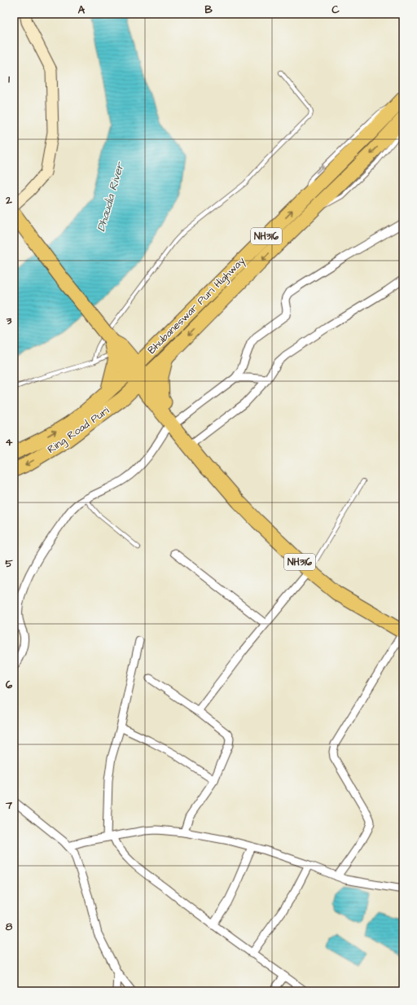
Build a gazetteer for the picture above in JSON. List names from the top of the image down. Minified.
{"streets":{"highway":["NH316","Bhubaneswar Puri Highway","Ring Road Puri"]},"crossings":[["NH316","Bhubaneswar Puri Highway"],["NH316","Ring Road Puri"],["Bhubaneswar Puri Highway","Ring Road Puri"]],"water":["Dhaudia River"],"grid":{"columns":["A","B","C"],"rows":["1","2","3","4","5","6","7","8"]}}
